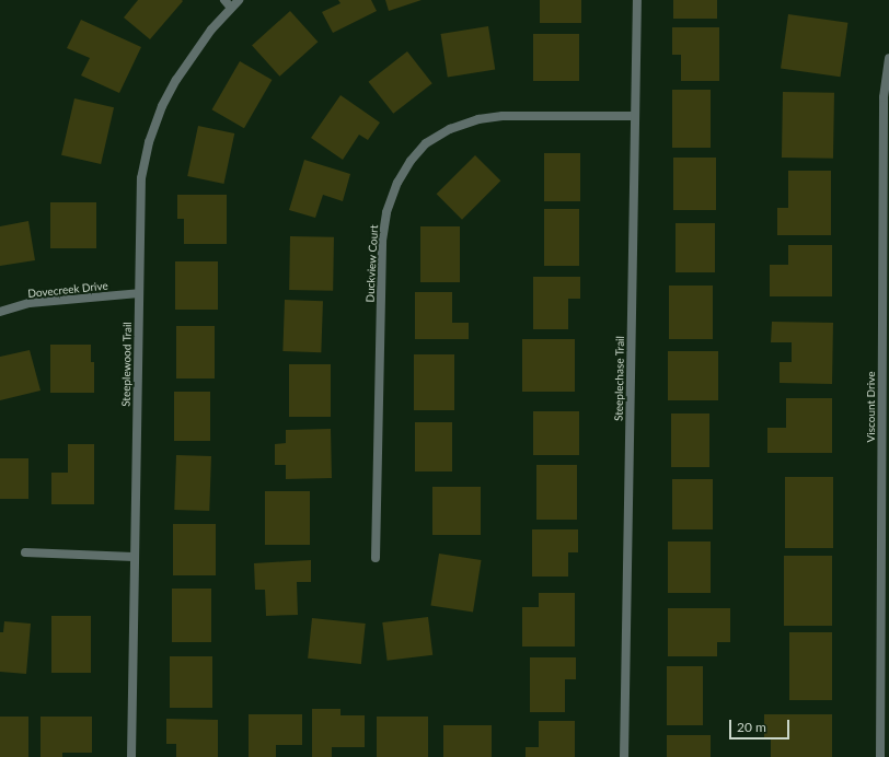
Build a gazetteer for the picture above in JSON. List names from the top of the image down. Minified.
{"streets":{"street":["Duckview Court","Dovecreek Drive","Steeplewood Trail","Steeplechase Trail","Viscount Drive"]},"crossings":[["Duckview Court","Steeplechase Trail"],["Dovecreek Drive","Steeplewood Trail"]],"scale_bar":"20 m"}
